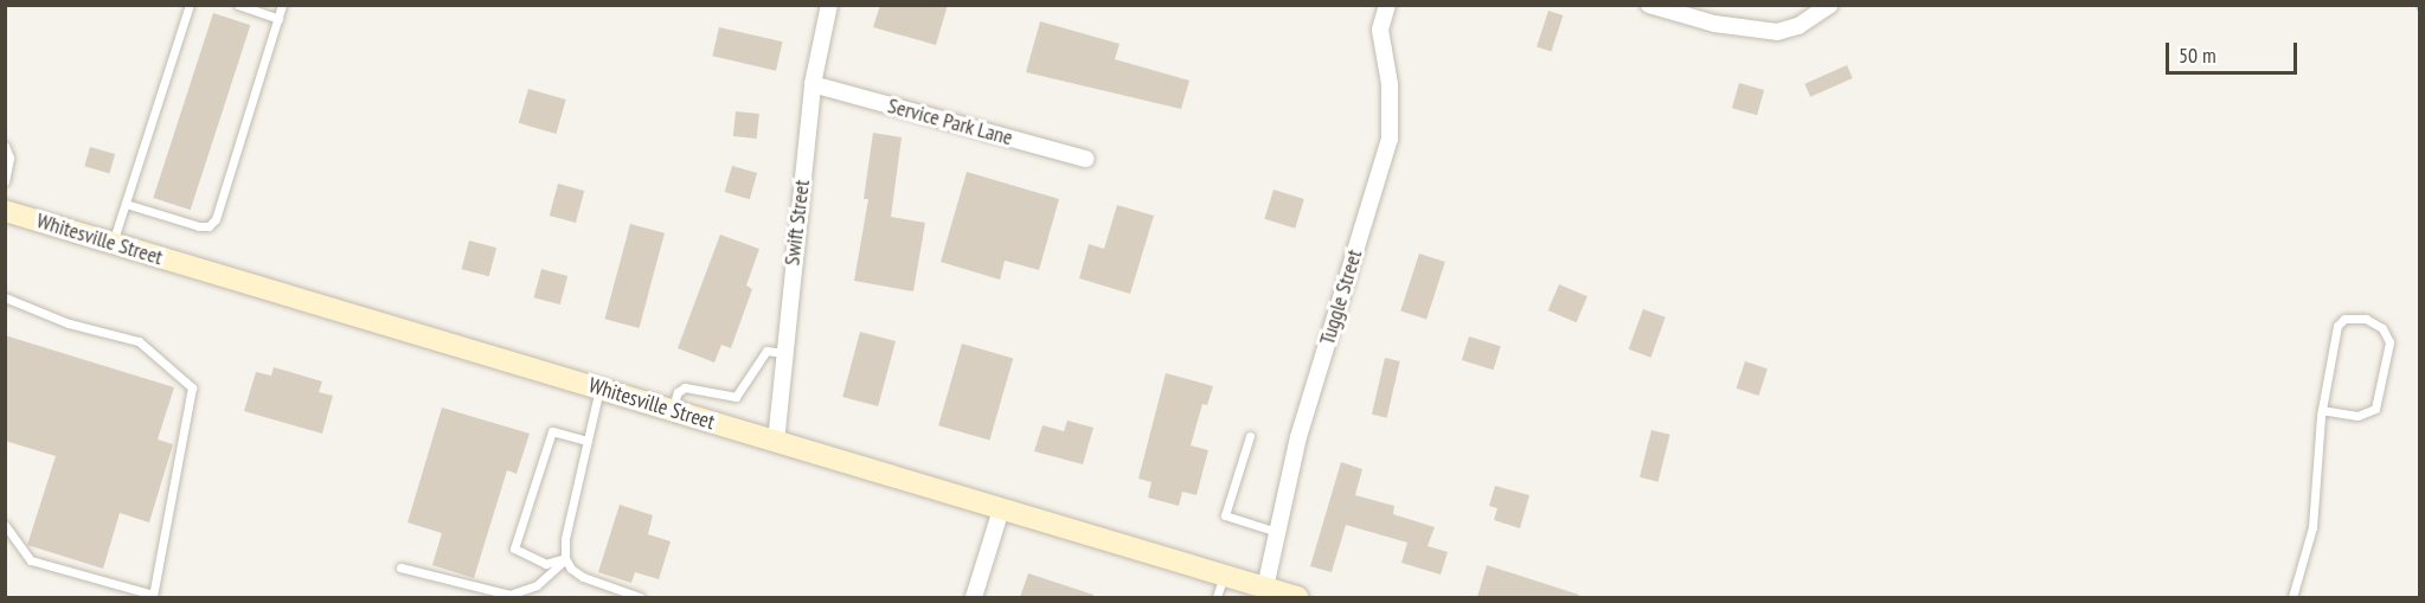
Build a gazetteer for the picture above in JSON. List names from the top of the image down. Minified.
{"streets":{"main road":["Whitesville Street"],"street":["Service Park Lane","Swift Street","Tuggle Street"]},"crossings":[["Service Park Lane","Swift Street"],["Swift Street","Whitesville Street"],["Whitesville Street","Tuggle Street"]],"scale_bar":"50 m"}
